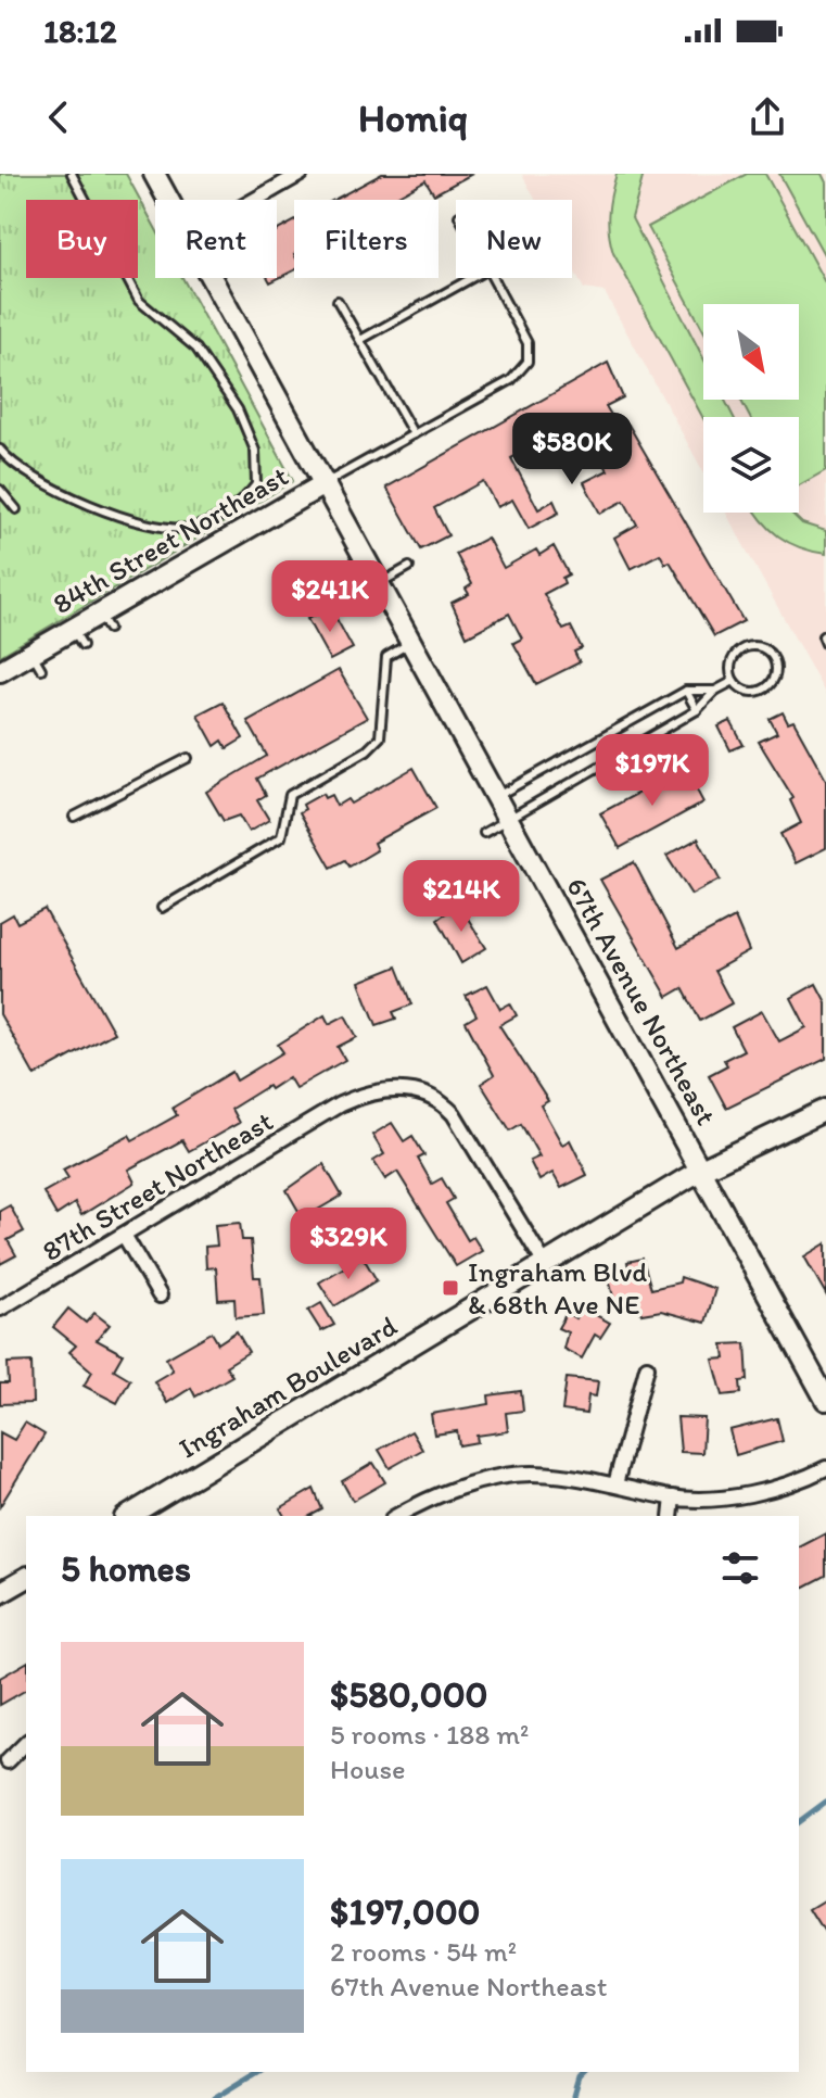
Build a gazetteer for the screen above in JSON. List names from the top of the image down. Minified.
{"streets":{"main road":["84th Street Northeast","67th Avenue Northeast","Ingraham Boulevard"],"street":["87th Street Northeast"]},"crossings":[["84th Street Northeast","67th Avenue Northeast"],["67th Avenue Northeast","Ingraham Boulevard"],["87th Street Northeast","Ingraham Boulevard"]],"places":{"transit":["Ingraham Blvd & 68th Ave NE"]},"north":"bottom right","page":{"status":"18:12","header":"Homiq","chip":["Buy","Rent","Filters","New"],"price":["$580K","$241K","$197K","$214K","$329K"],"heading":"5 homes","list":[{"name":"$580,000","note":"5 rooms · 188 m² · House"},{"name":"$197,000","note":"2 rooms · 54 m² · 67th Avenue Northeast"}]}}
